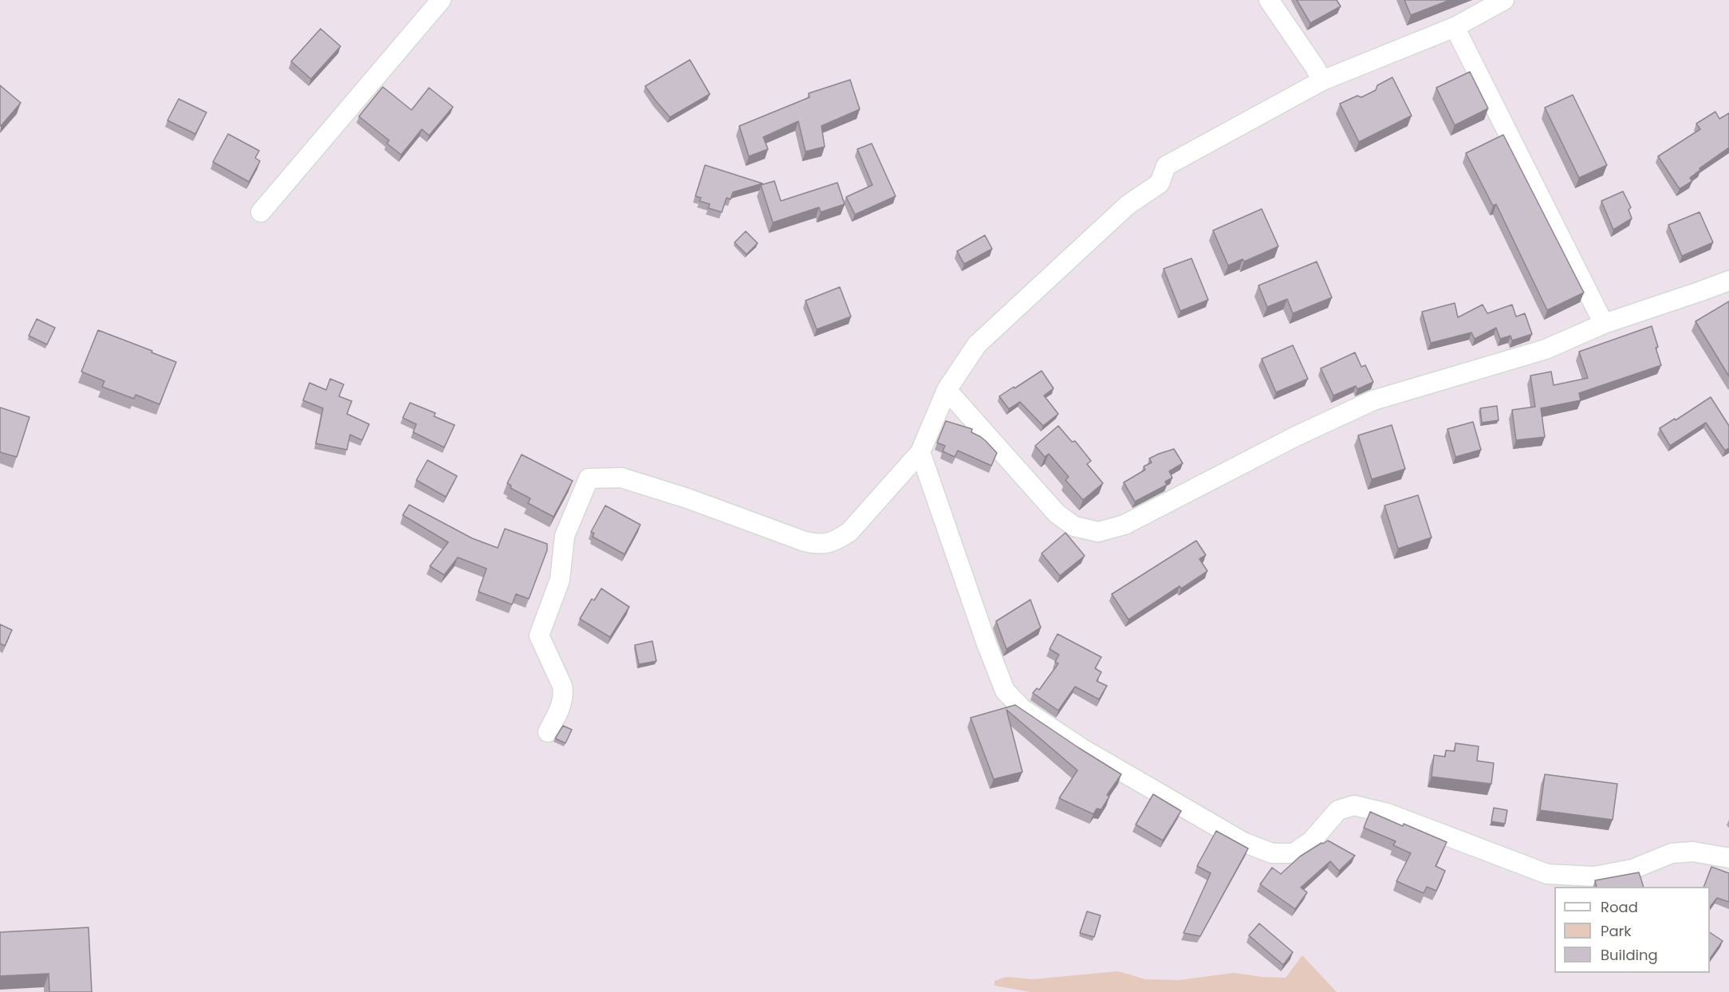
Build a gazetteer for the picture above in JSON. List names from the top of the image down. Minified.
{"legend":["Road","Park","Building"]}
